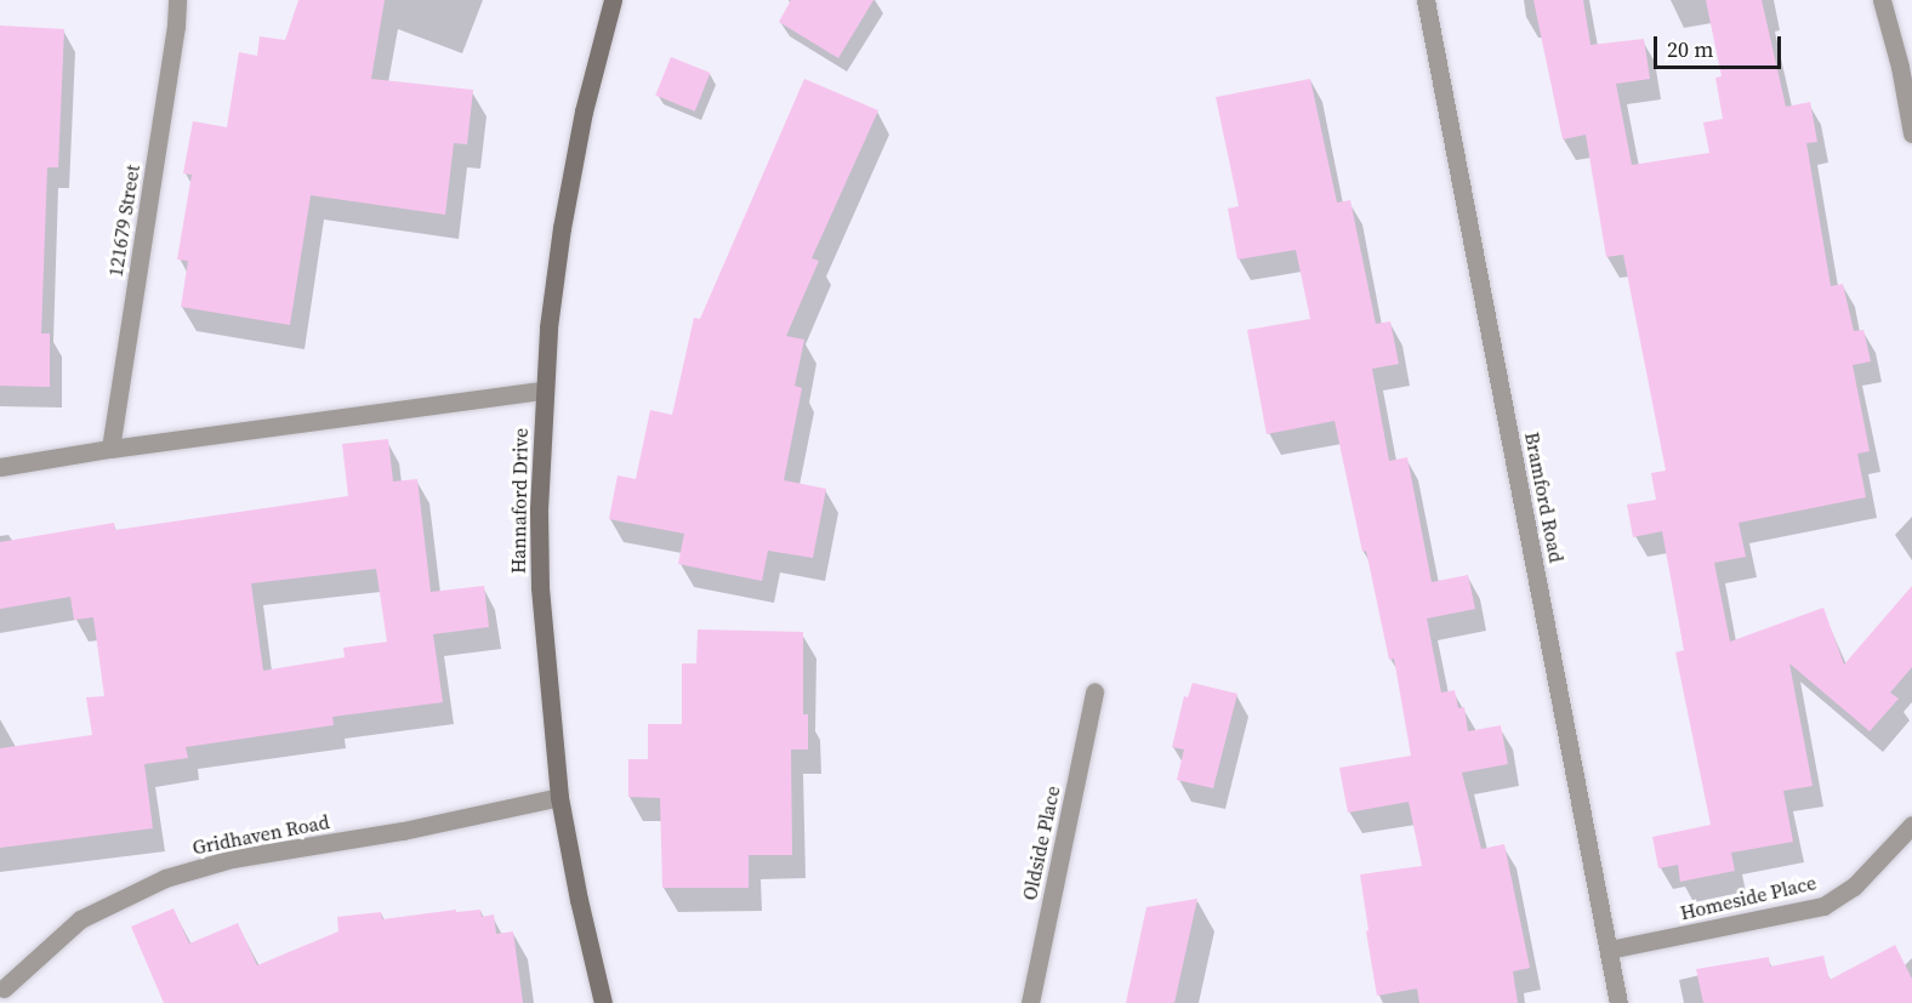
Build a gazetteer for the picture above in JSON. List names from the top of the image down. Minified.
{"streets":{"street":["121679 Street","Bramford Road","Hannaford Drive","Gridhaven Road","Oldside Place","Homeside Place"]},"crossings":[["Bramford Road","Homeside Place"],["Hannaford Drive","Gridhaven Road"]],"scale_bar":"20 m"}
